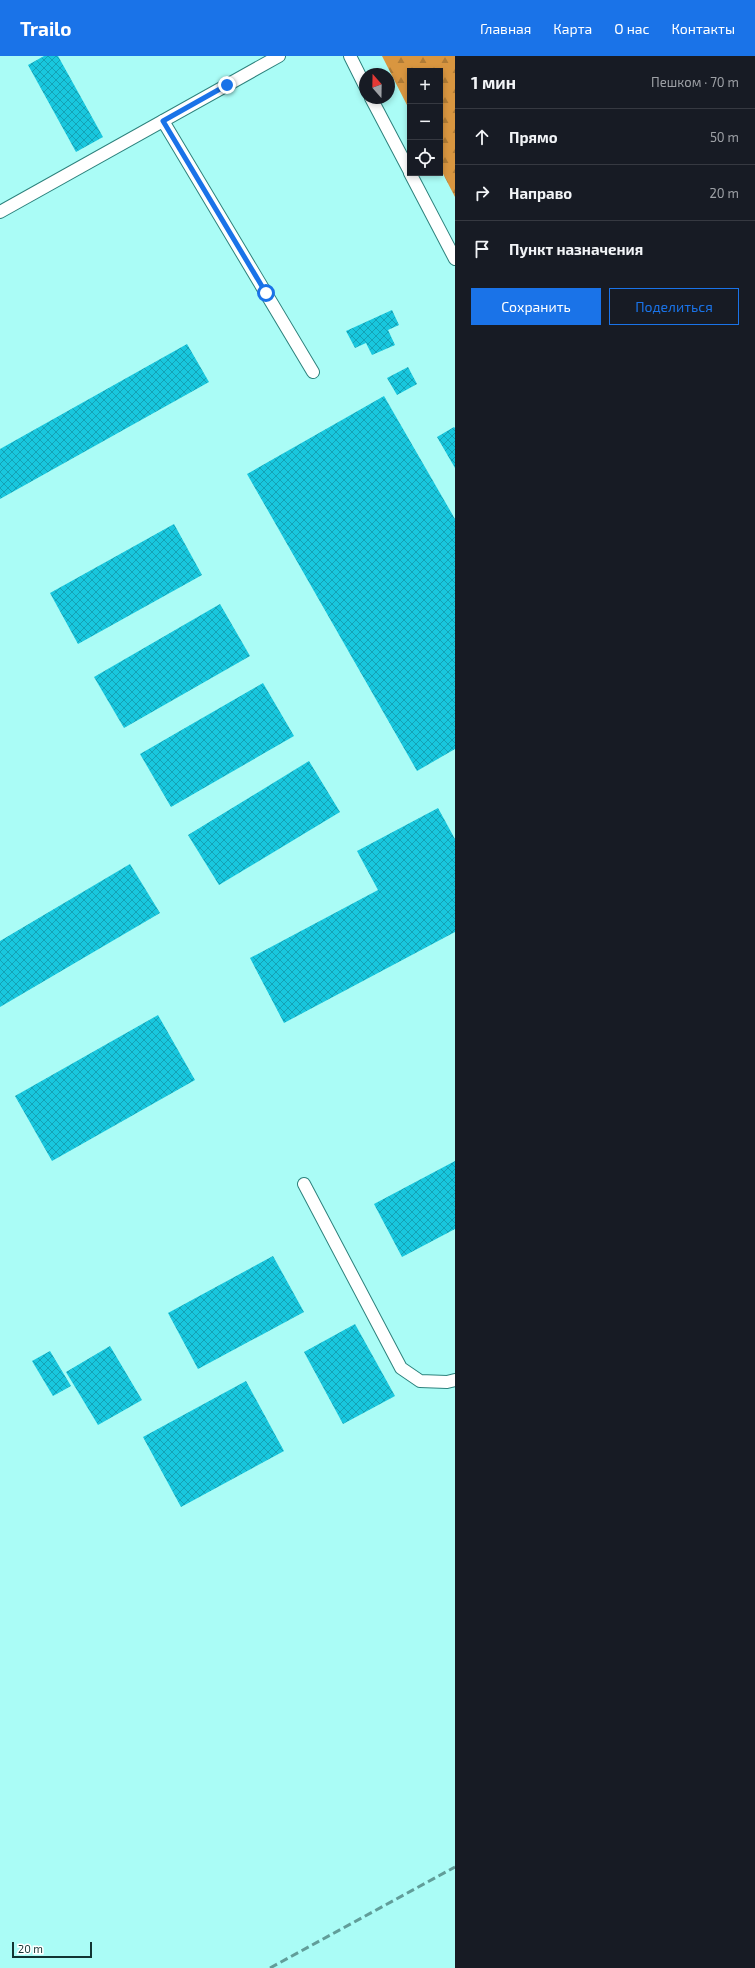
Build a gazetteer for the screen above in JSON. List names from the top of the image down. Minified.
{"scale_bar":"20 m","north":"top","page":{"header":"Trailo","nav":["Главная","Карта","О нас","Контакты"],"heading":["1 мин","Пешком · 70 m"],"map_buttons":["+","−"],"list":[["Прямо","50 m"],["Направо","20 m"],"Пункт назначения"],"buttons":["Сохранить","Поделиться"],"scale":"20 m"}}
